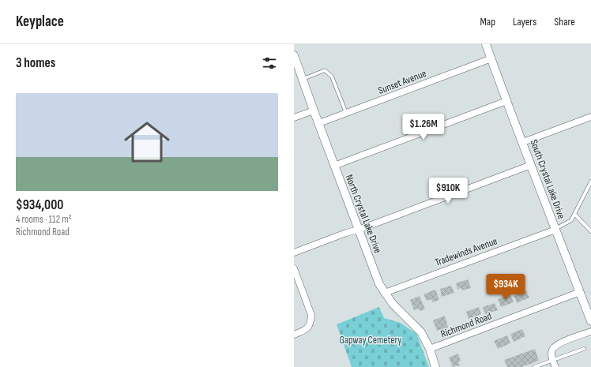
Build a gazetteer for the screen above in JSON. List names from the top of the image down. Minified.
{"streets":{"street":["Sunset Avenue","South Crystal Lake Drive","North Crystal Lake Drive","Tradewinds Avenue","Richmond Road"]},"crossings":[["Sunset Avenue","South Crystal Lake Drive"],["Sunset Avenue","North Crystal Lake Drive"],["South Crystal Lake Drive","Tradewinds Avenue"],["South Crystal Lake Drive","Richmond Road"],["North Crystal Lake Drive","Tradewinds Avenue"],["North Crystal Lake Drive","Richmond Road"]],"parks":["Gapway Cemetery"],"page":{"header":"Keyplace","nav":["Map","Layers","Share"],"heading":"3 homes","list":[{"name":"$934,000","note":"4 rooms · 112 m² · Richmond Road"}],"price":["$1.26M","$910K","$934K"]}}
